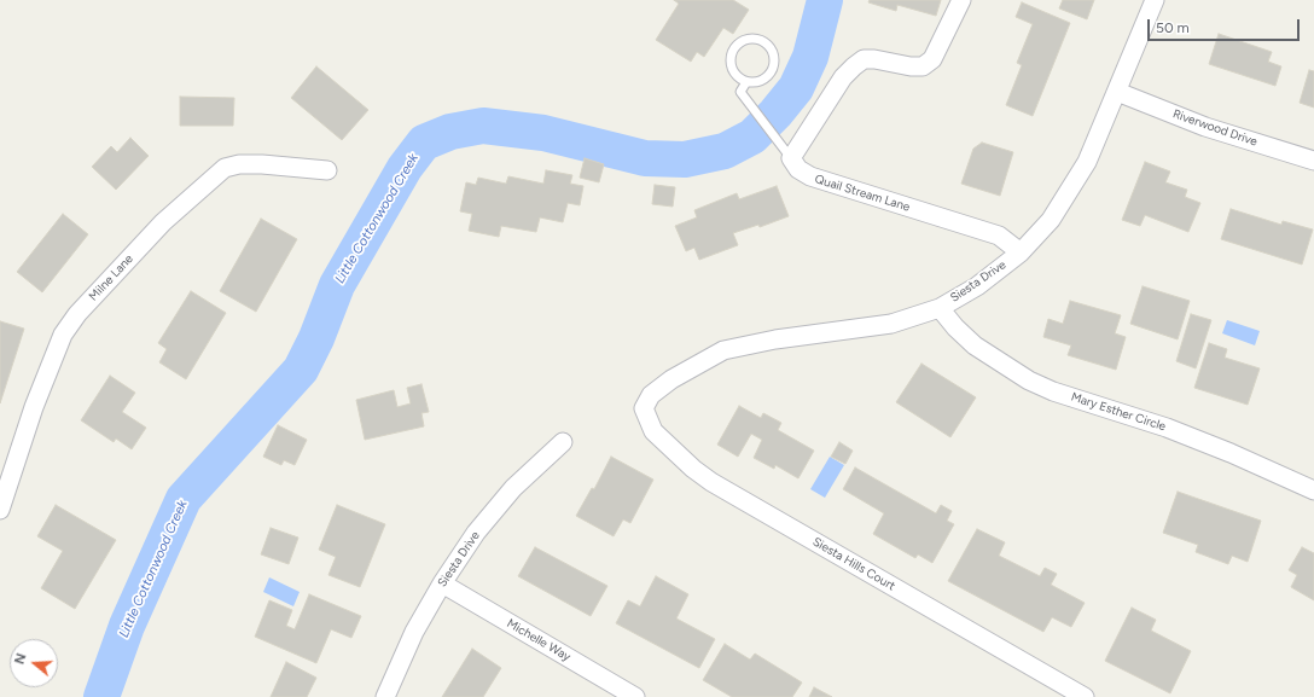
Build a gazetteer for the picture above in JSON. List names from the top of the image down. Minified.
{"streets":{"street":["Riverwood Drive","Quail Stream Lane","Milne Lane","Siesta Drive","Mary Esther Circle","Siesta Hills Court","Michelle Way"]},"crossings":[["Riverwood Drive","Siesta Drive"],["Quail Stream Lane","Siesta Drive"],["Siesta Drive","Mary Esther Circle"],["Siesta Drive","Siesta Hills Court"],["Siesta Drive","Michelle Way"]],"water":["Little Cottonwood Creek"],"scale_bar":"50 m","north":"left"}
